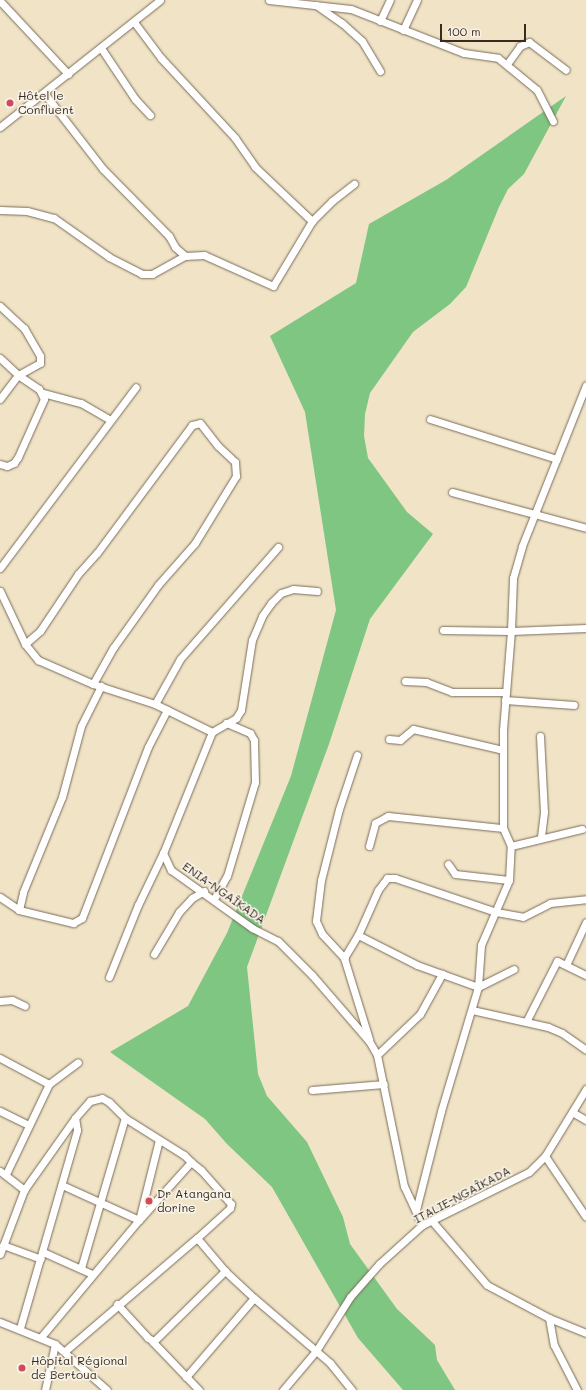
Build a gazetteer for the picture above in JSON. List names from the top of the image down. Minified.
{"streets":{"street":["ENIA-NGAÎKADA","ITALIE-NGAÎKADA"]},"crossings":[["ENIA-NGAÎKADA","ITALIE-NGAÎKADA"]],"places":["Hôtel le Confluent","Dr Atangana dorine","Hôpital Régional de Bertoua"],"scale_bar":"100 m"}
